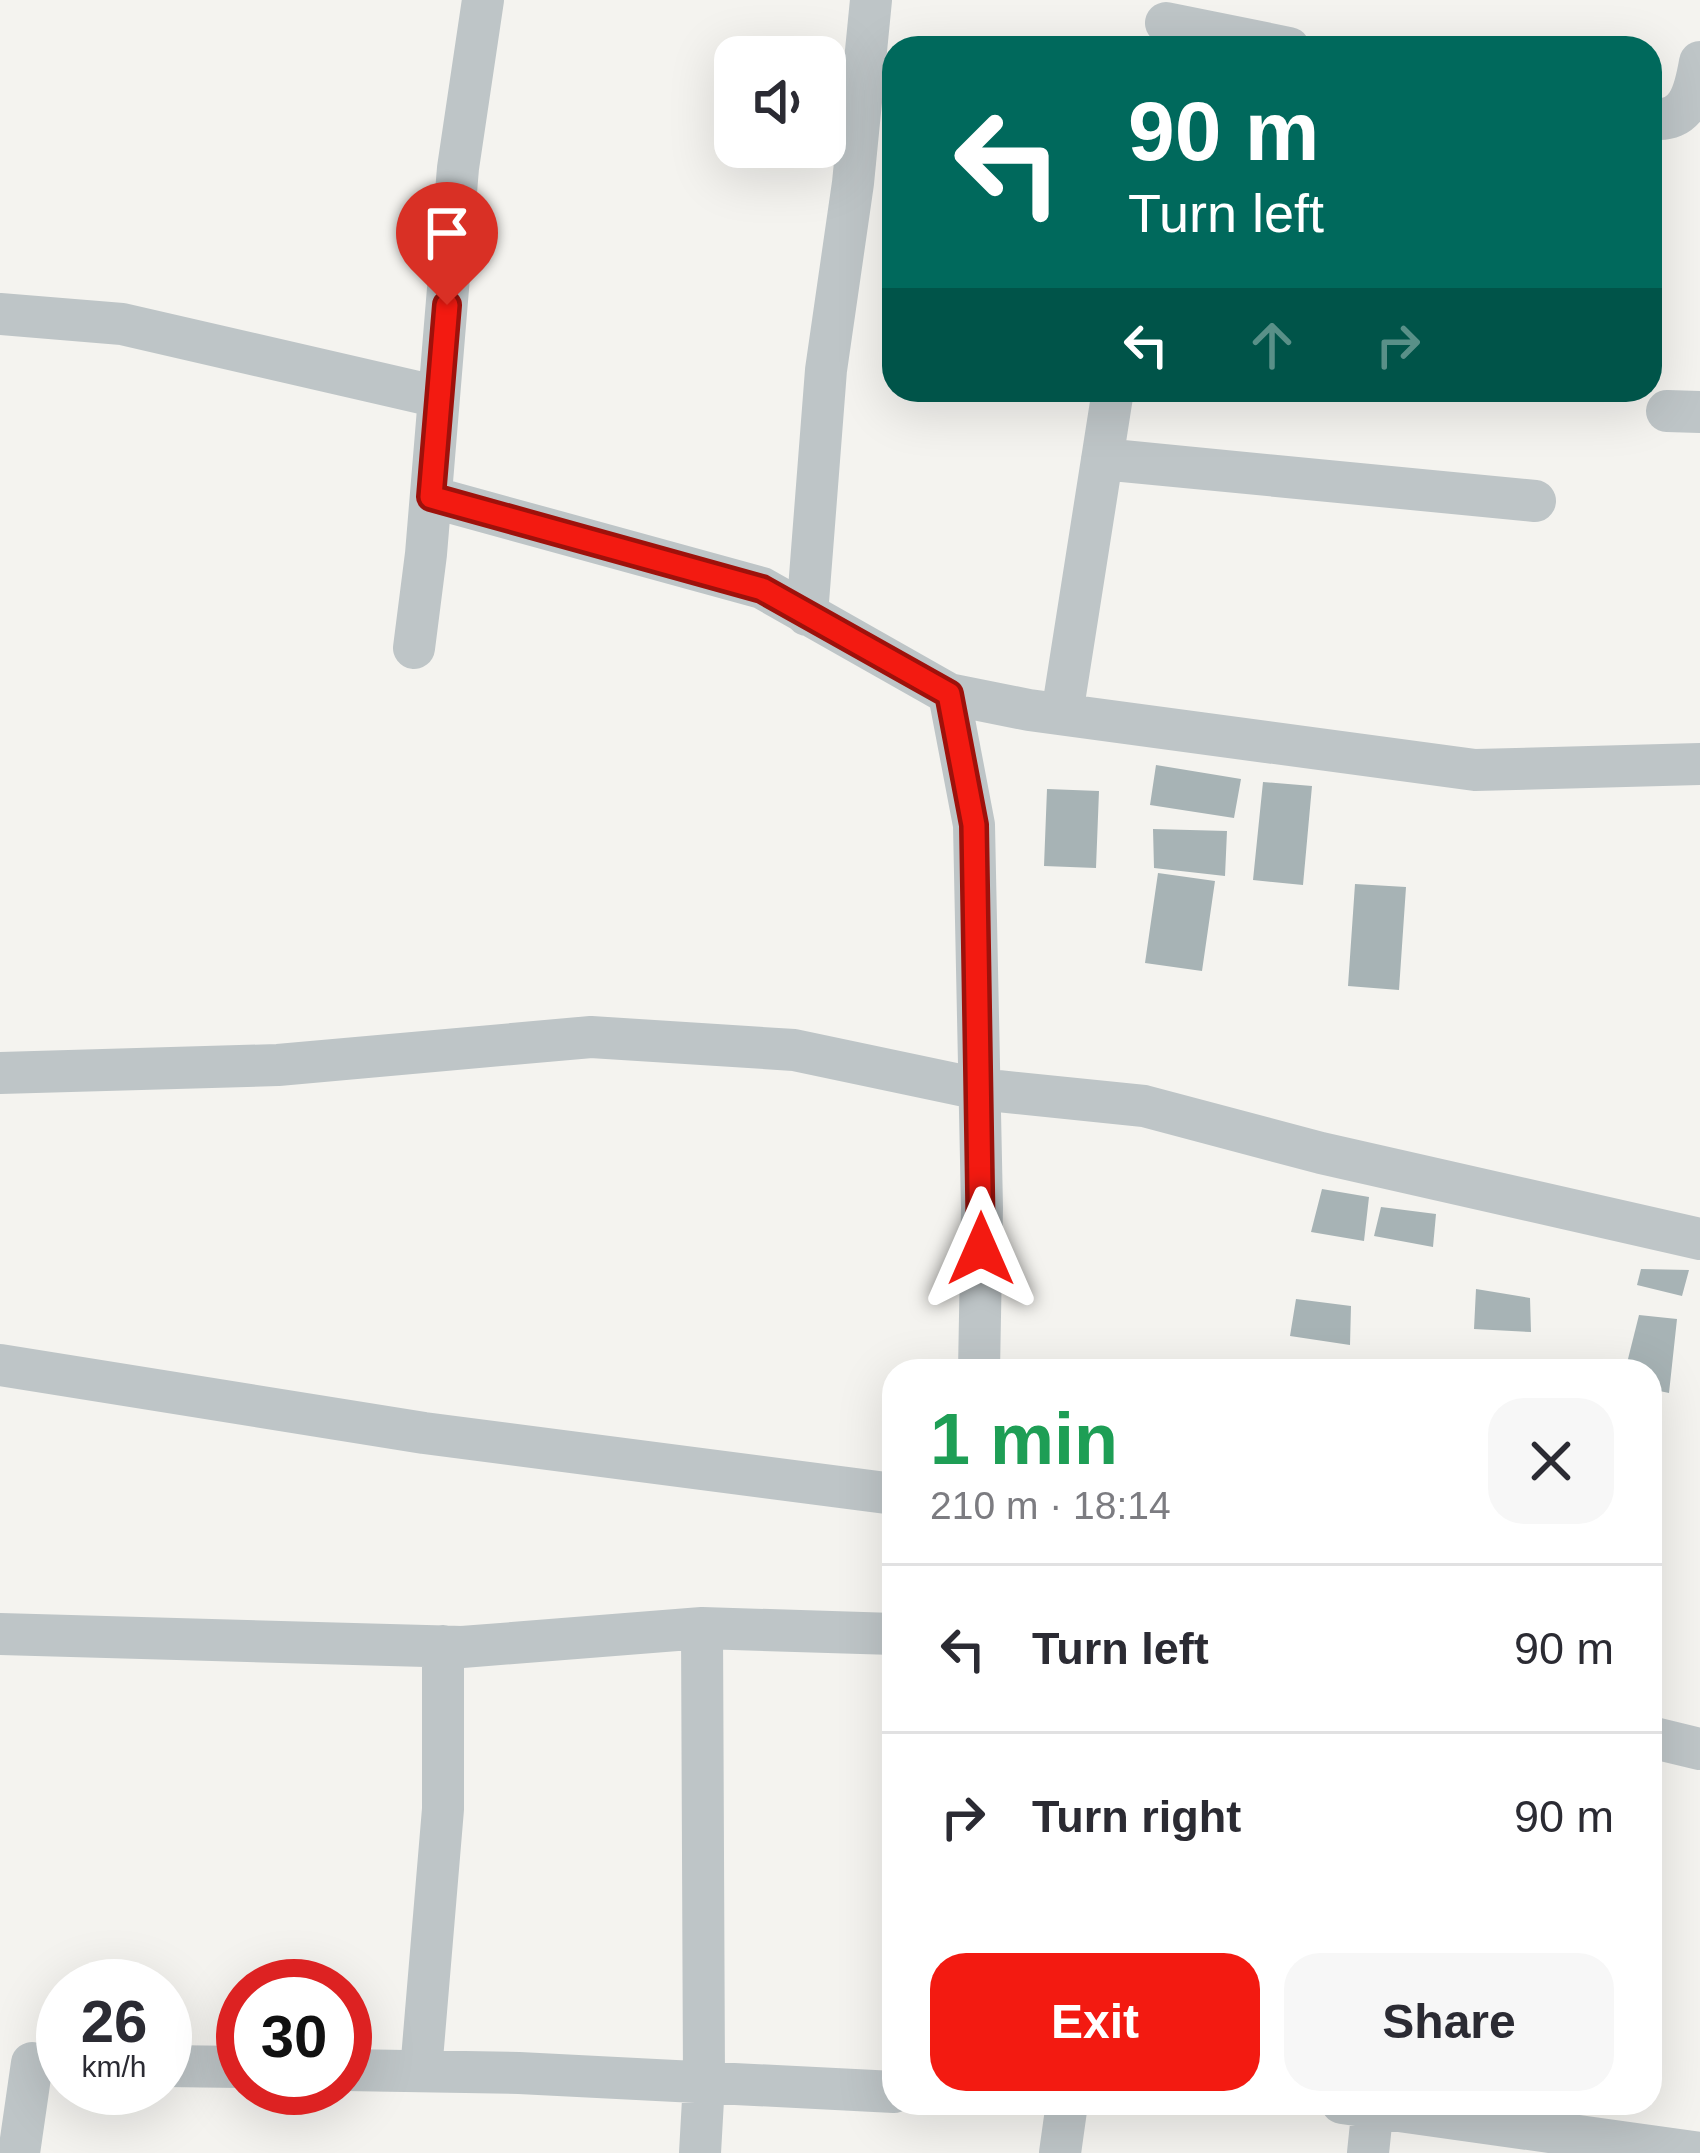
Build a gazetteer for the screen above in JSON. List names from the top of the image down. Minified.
{"page":{"turn":["90 m","Turn left"],"heading":["1 min","210 m · 18:14"],"list":[{"name":"Turn left","value":"90 m"},{"name":"Turn right","value":"90 m"}],"buttons":["Exit","Share"],"speed":"26 km/h","limit":"30"}}
